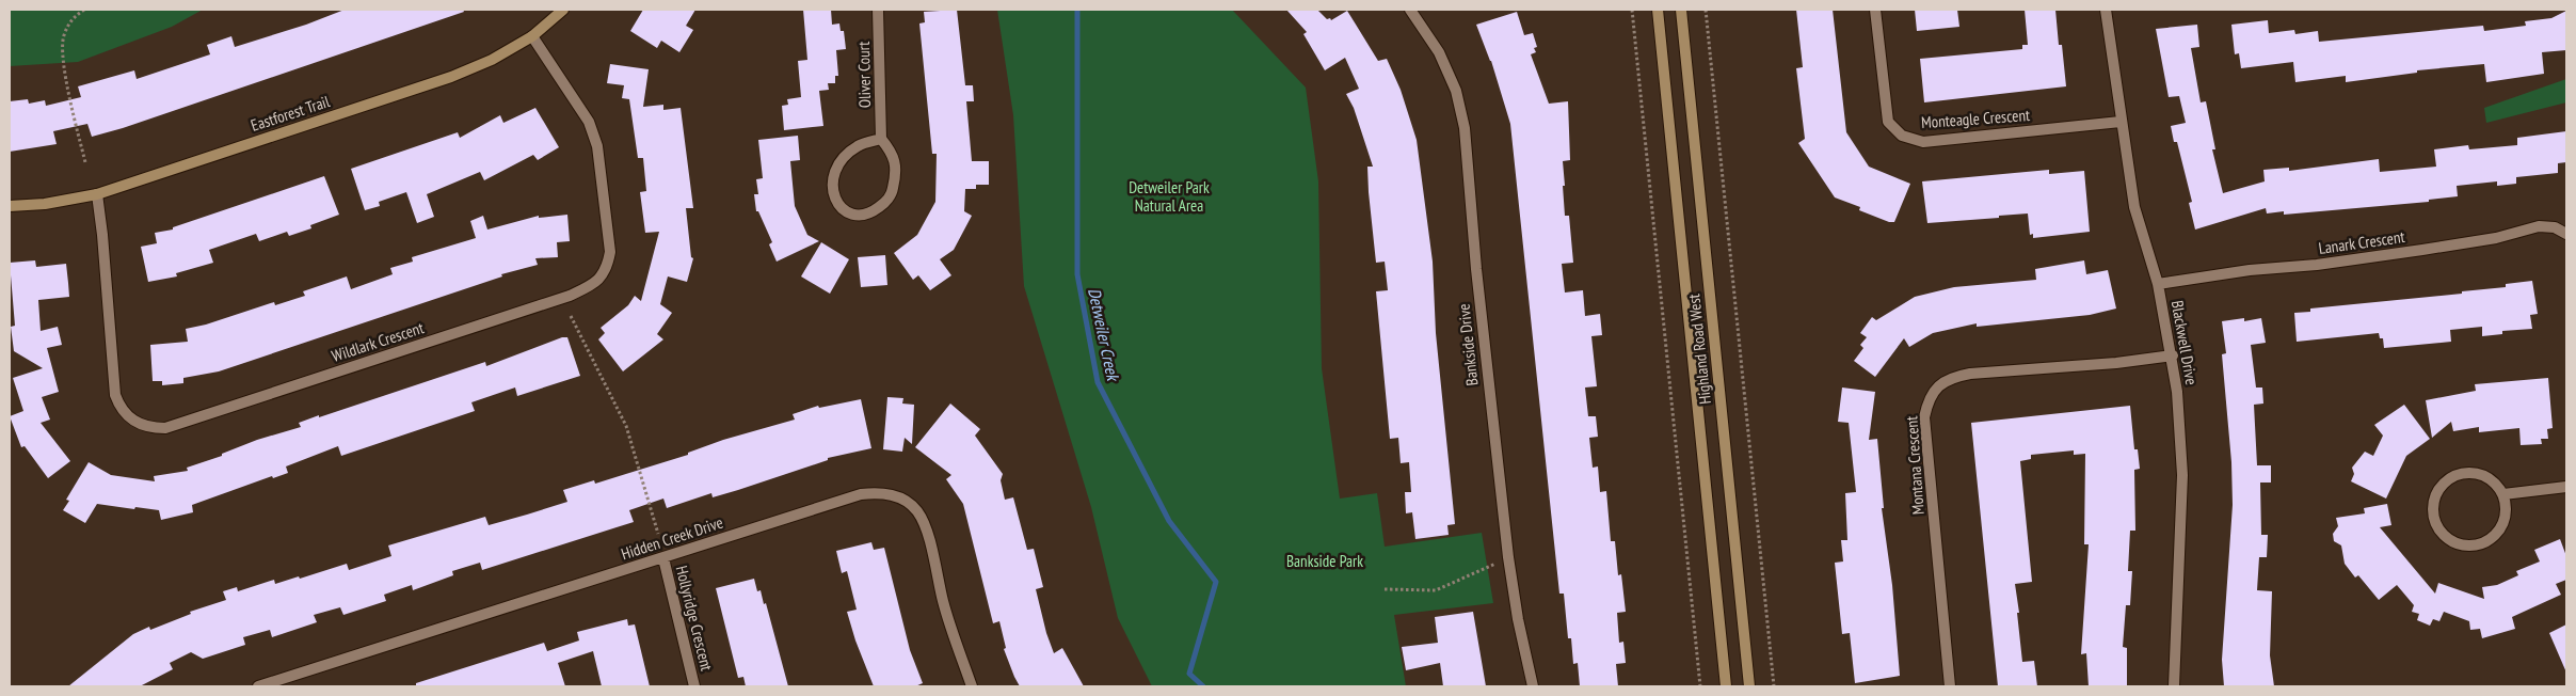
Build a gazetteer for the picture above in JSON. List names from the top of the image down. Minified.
{"streets":{"main road":["Eastforest Trail","Highland Road West"],"street":["Oliver Court","Monteagle Crescent","Lanark Crescent","Wildlark Crescent","Blackwell Drive","Bankside Drive","Montana Crescent","Hidden Creek Drive","Hollyridge Crescent"]},"crossings":[["Eastforest Trail","Wildlark Crescent"],["Monteagle Crescent","Blackwell Drive"],["Lanark Crescent","Blackwell Drive"],["Blackwell Drive","Montana Crescent"],["Hidden Creek Drive","Hollyridge Crescent"]],"water":["Detweiler Creek"],"parks":["Detweiler Park Natural Area","Bankside Park"]}
